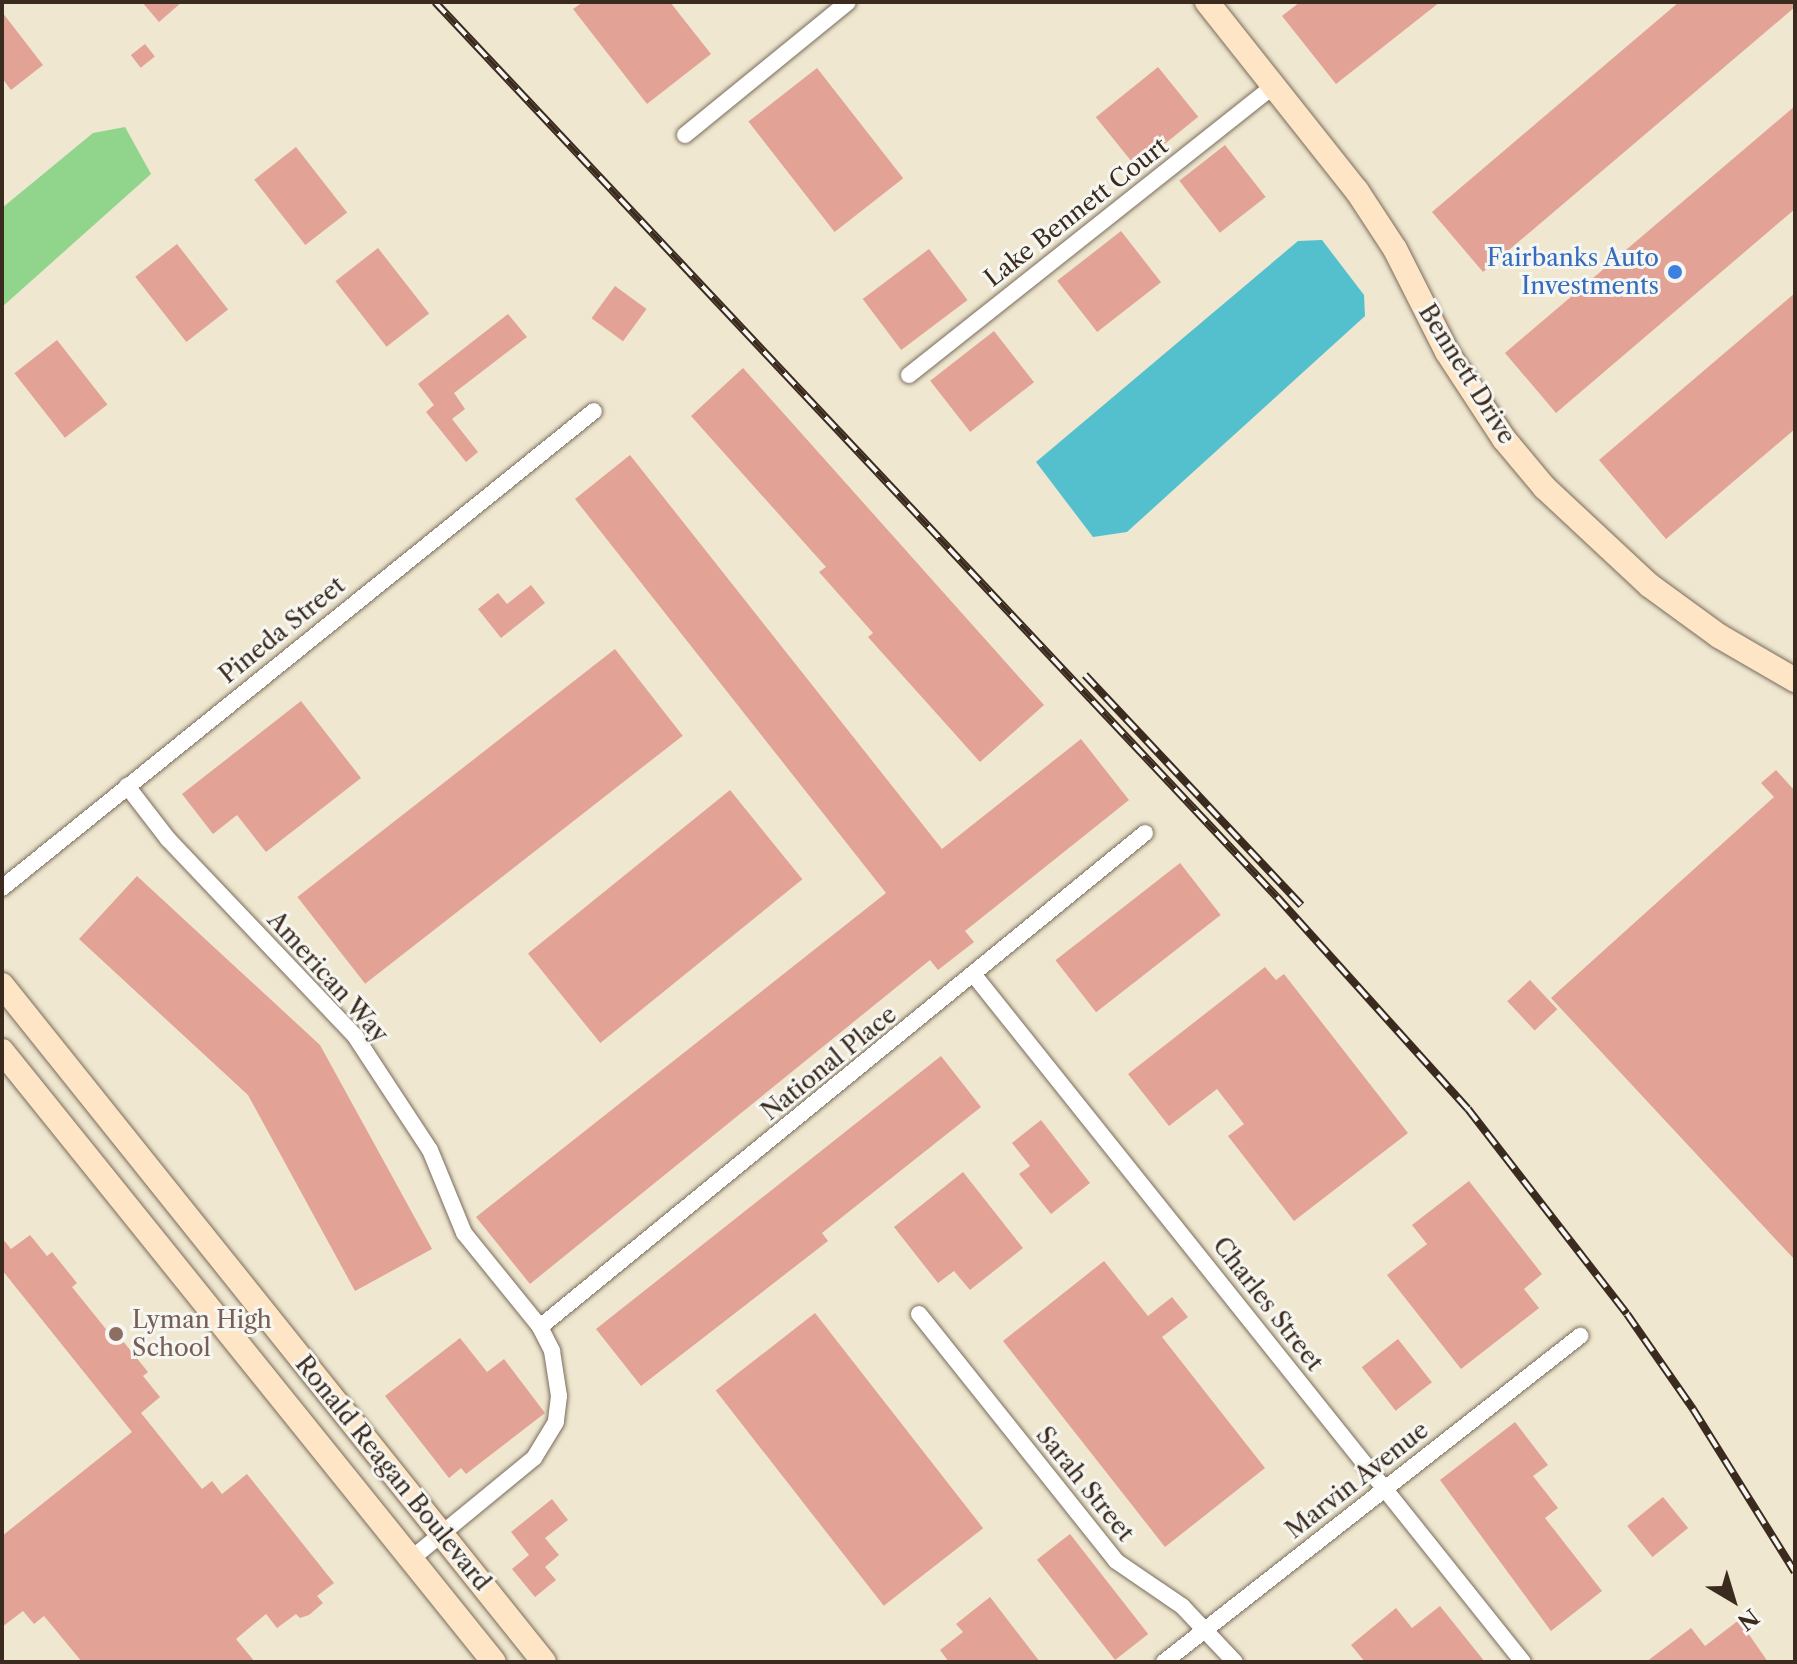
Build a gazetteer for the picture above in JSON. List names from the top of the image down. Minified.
{"streets":{"main road":["Bennett Drive","Ronald Reagan Boulevard"],"street":["Lake Bennett Court","Pineda Street","American Way","National Place","Charles Street","Marvin Avenue","Sarah Street"]},"crossings":[["Lake Bennett Court","Bennett Drive"],["Pineda Street","American Way"],["American Way","National Place"],["American Way","Ronald Reagan Boulevard"],["National Place","Charles Street"],["Charles Street","Marvin Avenue"],["Marvin Avenue","Sarah Street"]],"places":["Fairbanks Auto Investments","Lyman High School"],"north":"bottom right"}
